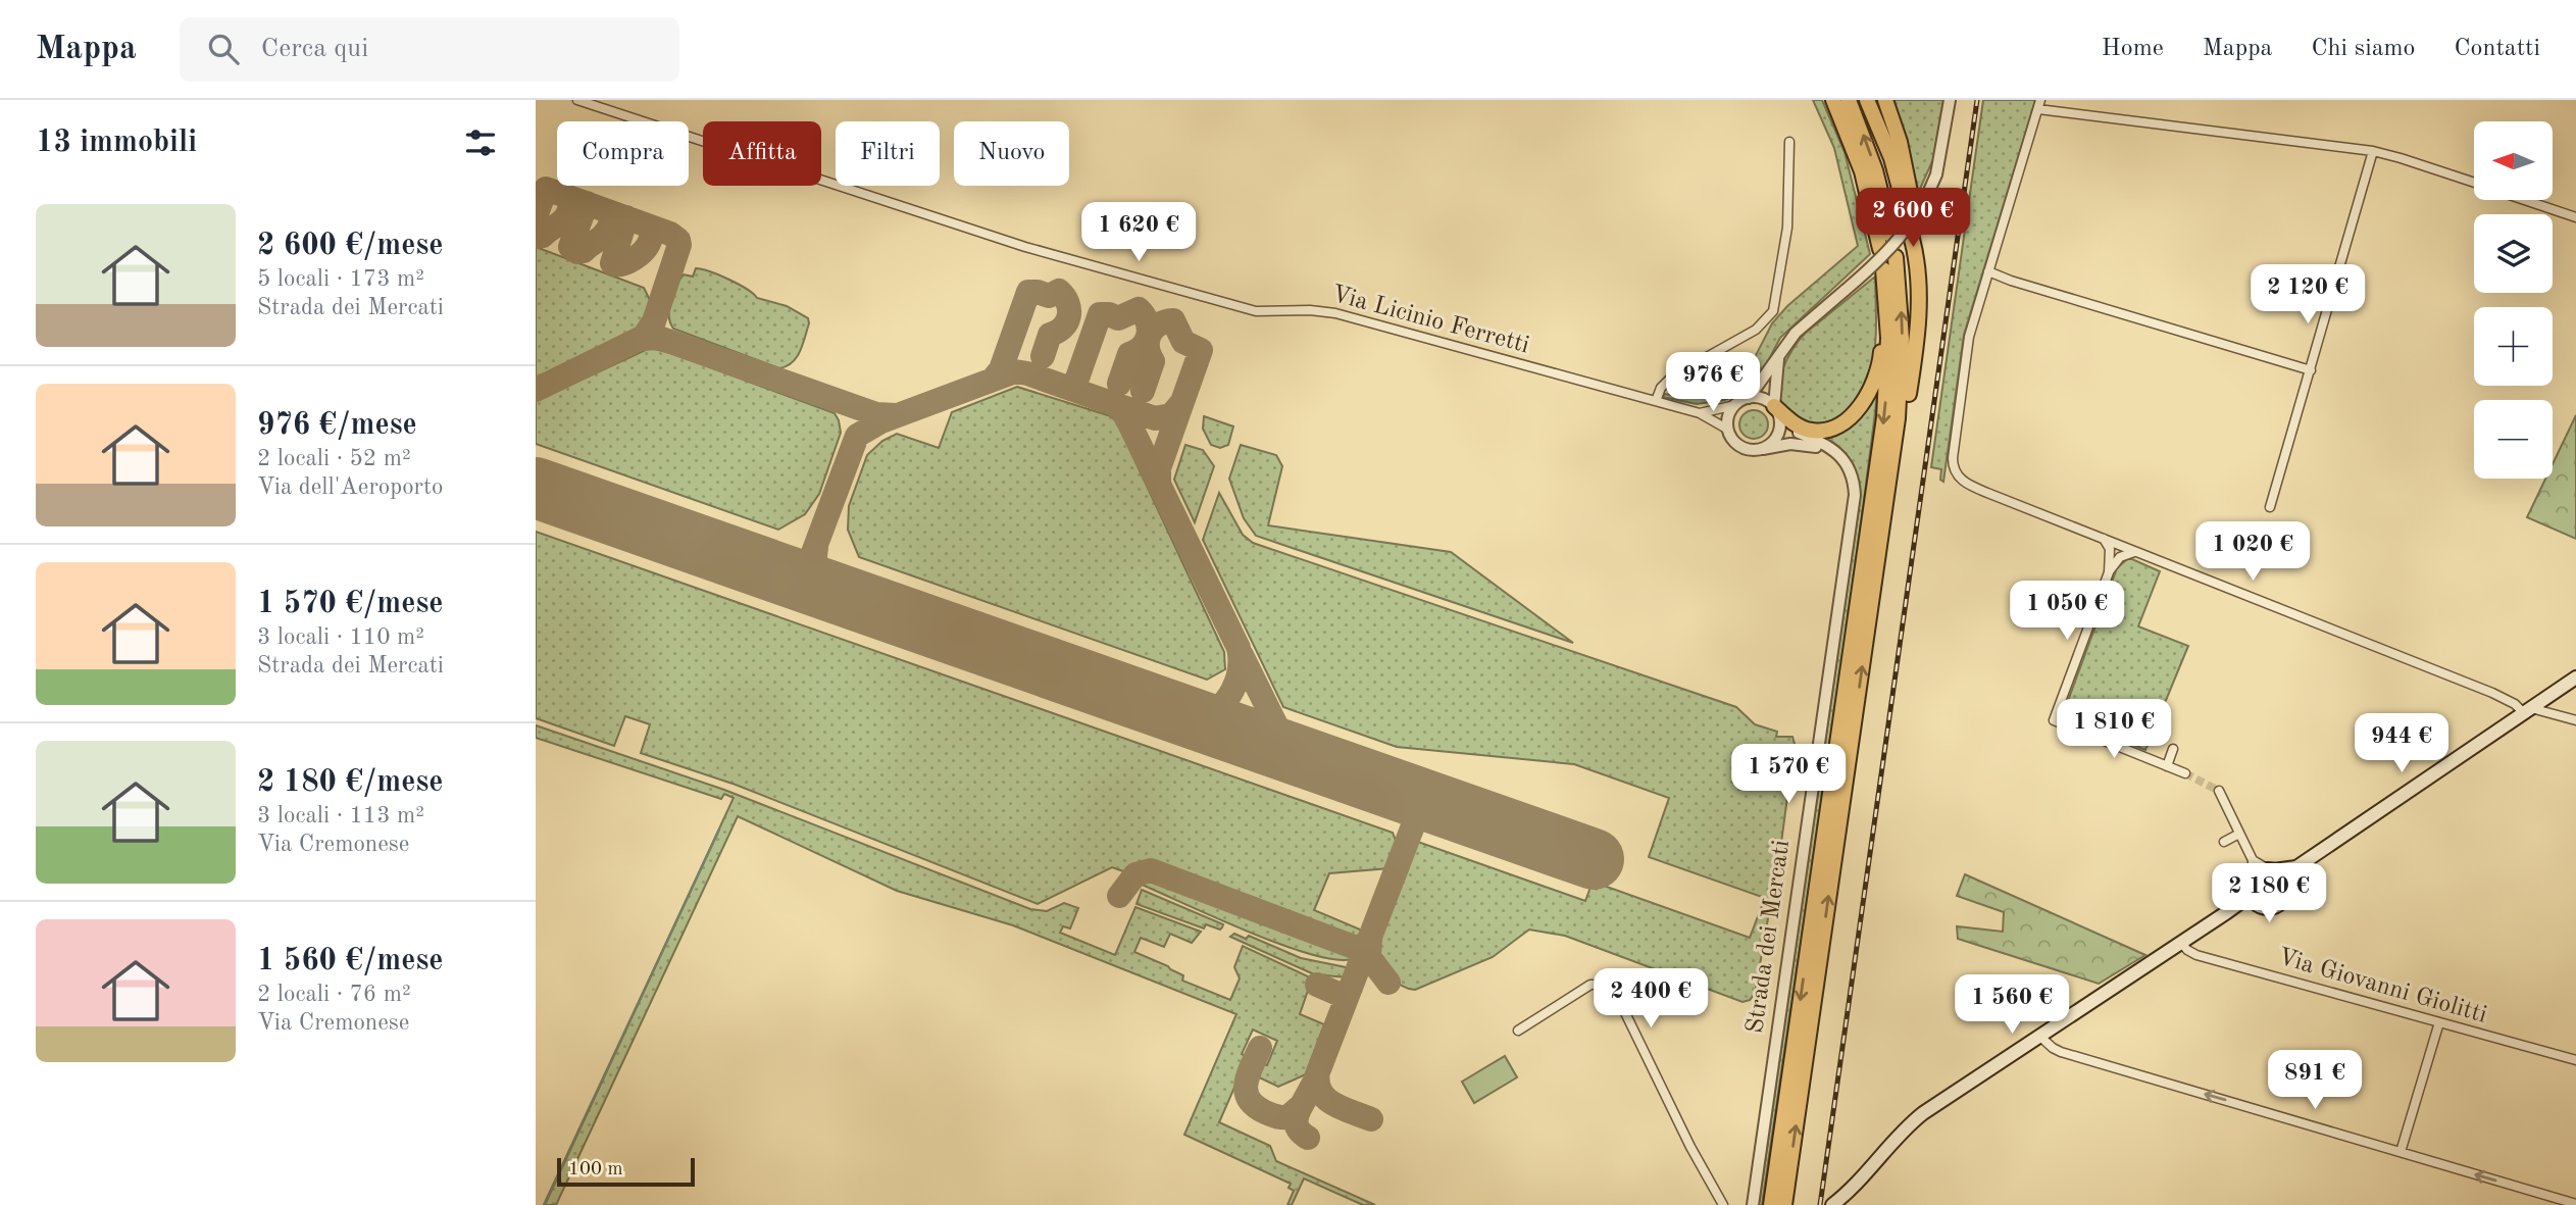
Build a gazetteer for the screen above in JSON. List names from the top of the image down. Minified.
{"streets":{"street":["Via Licinio Ferretti","Strada dei Mercati","Via Giovanni Giolitti"]},"scale_bar":"100 m","north":"left","page":{"header":"Mappa","search":"Cerca qui","nav":["Home","Mappa","Chi siamo","Contatti"],"heading":"13 immobili","map_buttons":["+","−"],"chip":["Compra","Affitta","Filtri","Nuovo"],"list":[{"name":"2 600 €/mese","note":"5 locali · 173 m² · Strada dei Mercati"},{"name":"976 €/mese","note":"2 locali · 52 m² · Via dell'Aeroporto"},{"name":"1 570 €/mese","note":"3 locali · 110 m² · Strada dei Mercati"},{"name":"2 180 €/mese","note":"3 locali · 113 m² · Via Cremonese"},{"name":"1 560 €/mese","note":"2 locali · 76 m² · Via Cremonese"}],"price":["2 600 €","1 620 €","2 120 €","976 €","1 020 €","1 050 €","1 810 €","944 €","1 570 €","2 180 €","2 400 €","1 560 €","891 €"],"scale":"100 m"}}
